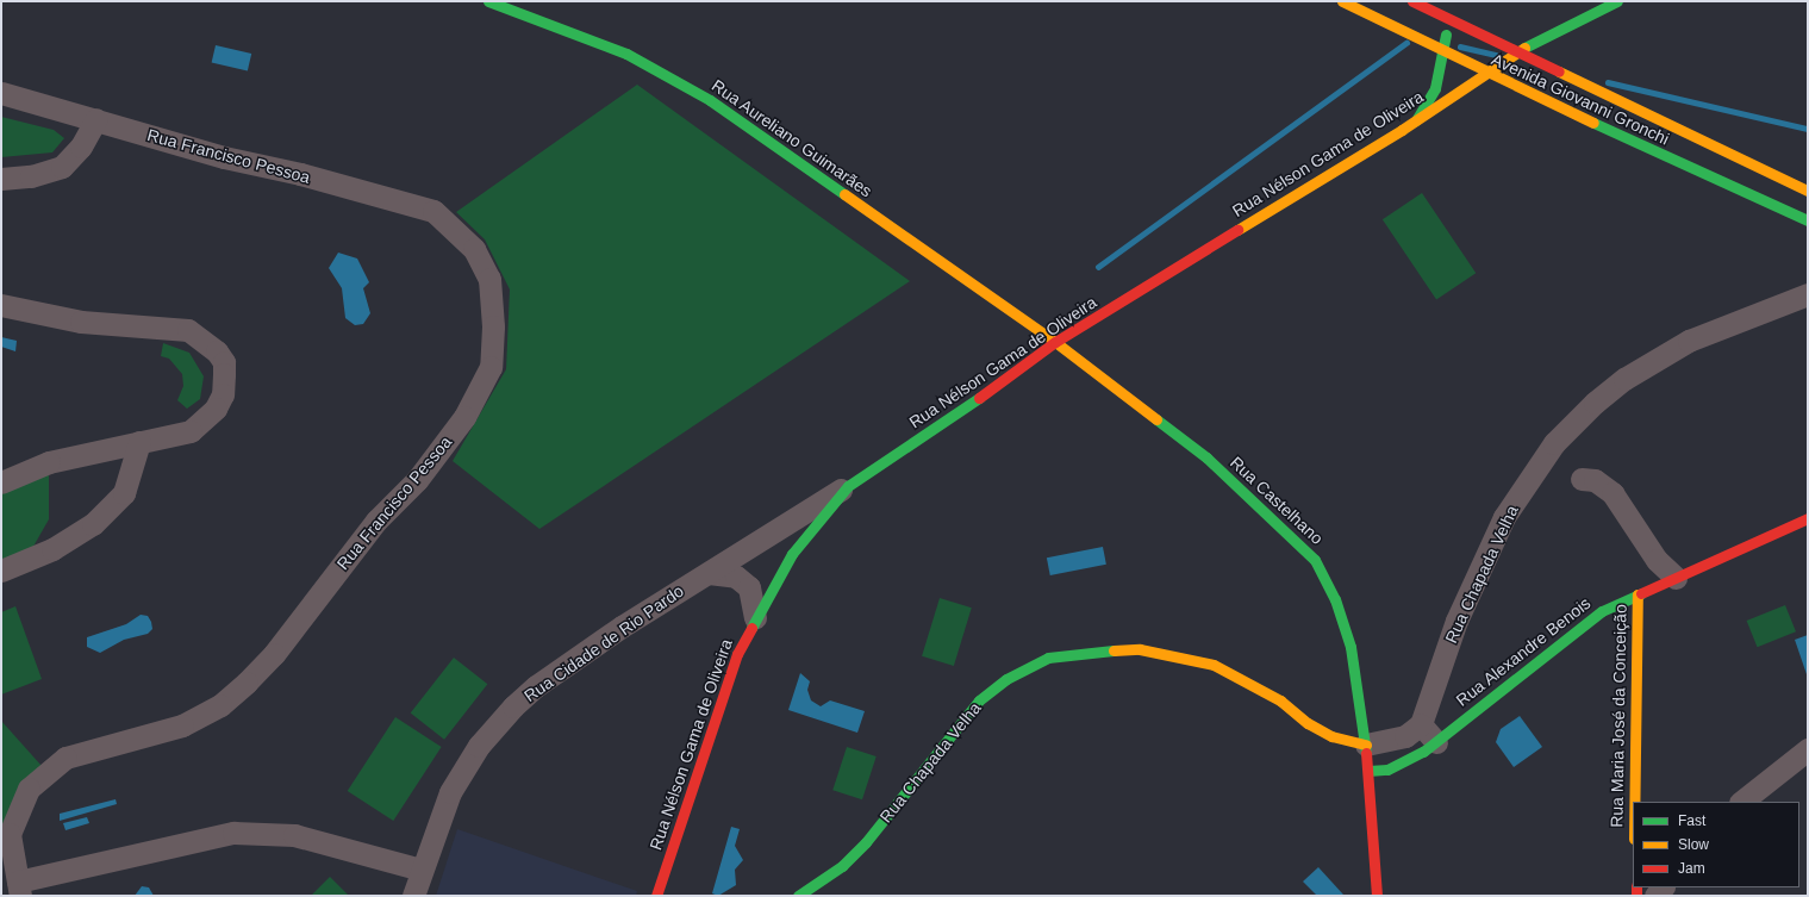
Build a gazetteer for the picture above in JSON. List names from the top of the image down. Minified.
{"streets":{"street":["Avenida Giovanni Gronchi","Rua Aureliano Guimarães","Rua Nélson Gama de Oliveira","Rua Francisco Pessoa","Rua Castelhano","Rua Chapada Velha","Rua Cidade de Rio Pardo","Rua Alexandre Benois","Rua Maria José da Conceição"]},"crossings":[["Avenida Giovanni Gronchi","Rua Nélson Gama de Oliveira"],["Rua Aureliano Guimarães","Rua Nélson Gama de Oliveira"],["Rua Aureliano Guimarães","Rua Castelhano"],["Rua Nélson Gama de Oliveira","Rua Castelhano"],["Rua Nélson Gama de Oliveira","Rua Cidade de Rio Pardo"],["Rua Castelhano","Rua Chapada Velha"],["Rua Castelhano","Rua Alexandre Benois"],["Rua Alexandre Benois","Rua Maria José da Conceição"]],"legend":["Fast","Slow","Jam"]}
